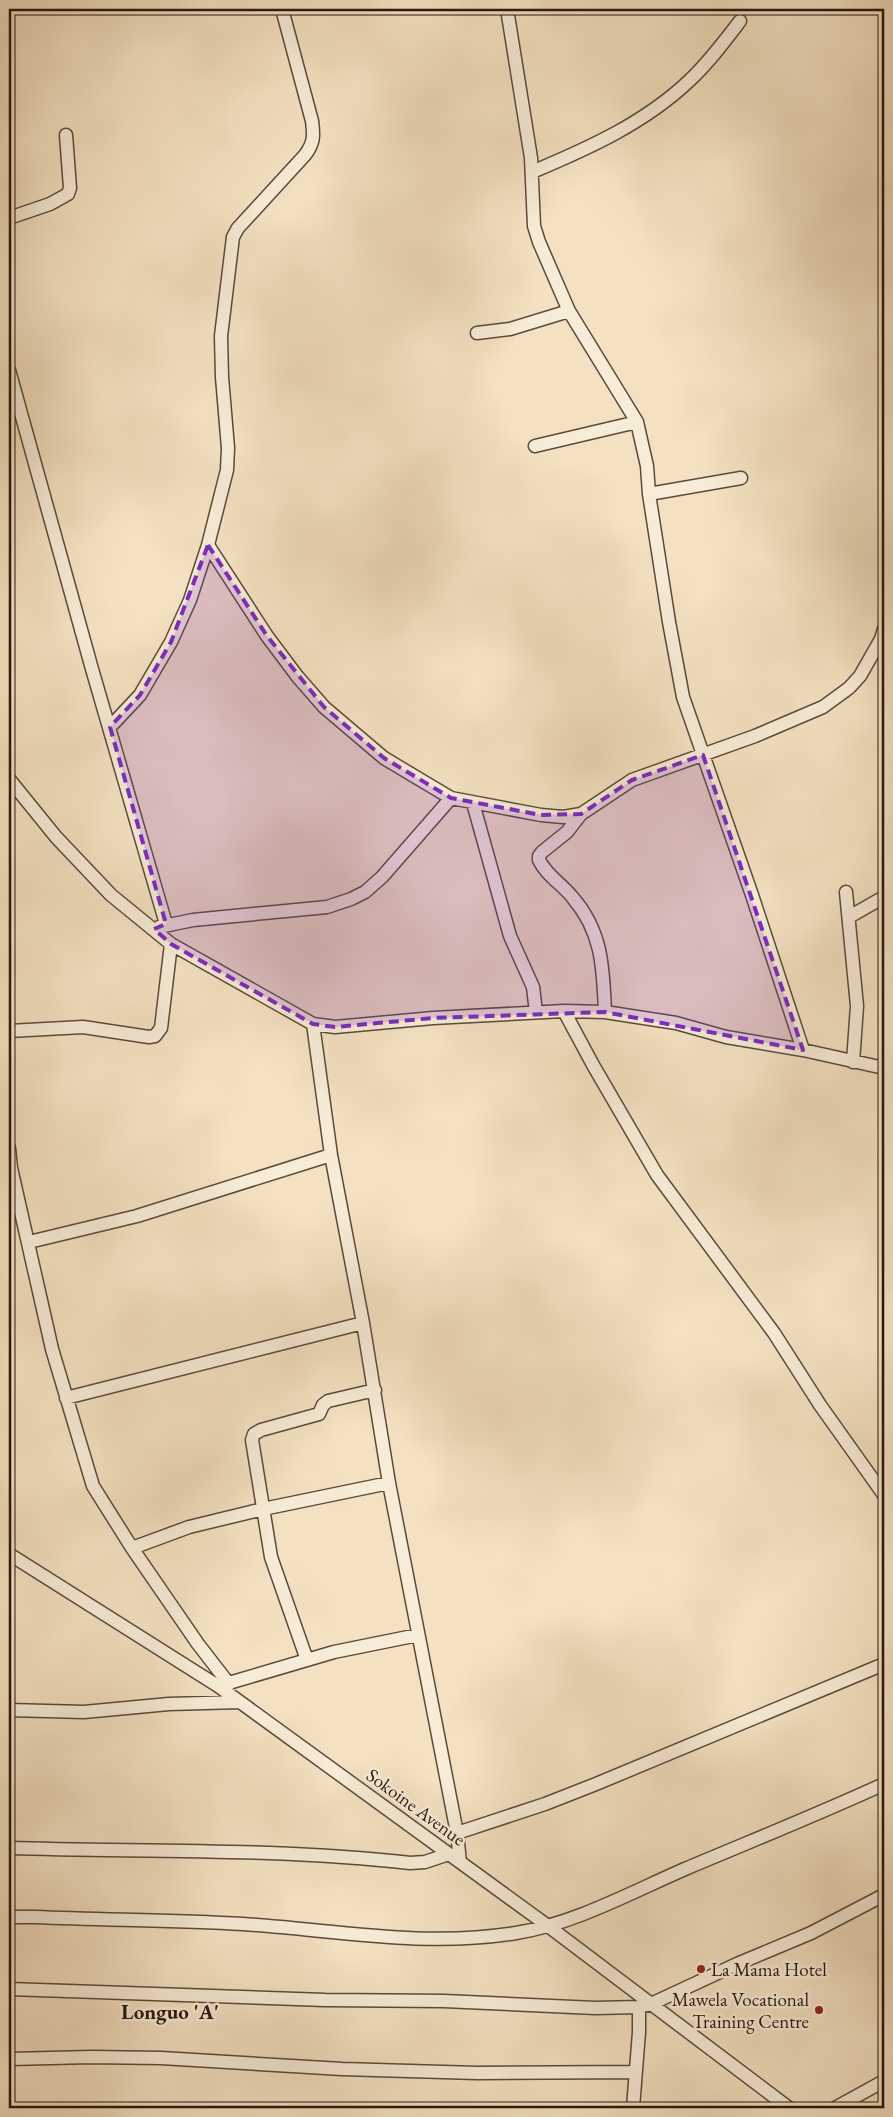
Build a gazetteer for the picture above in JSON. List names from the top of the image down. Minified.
{"streets":{"street":["Sokoine Avenue"]},"districts":["Longuo 'A'"],"places":["La Mama Hotel","Mawela Vocational Training Centre"]}
